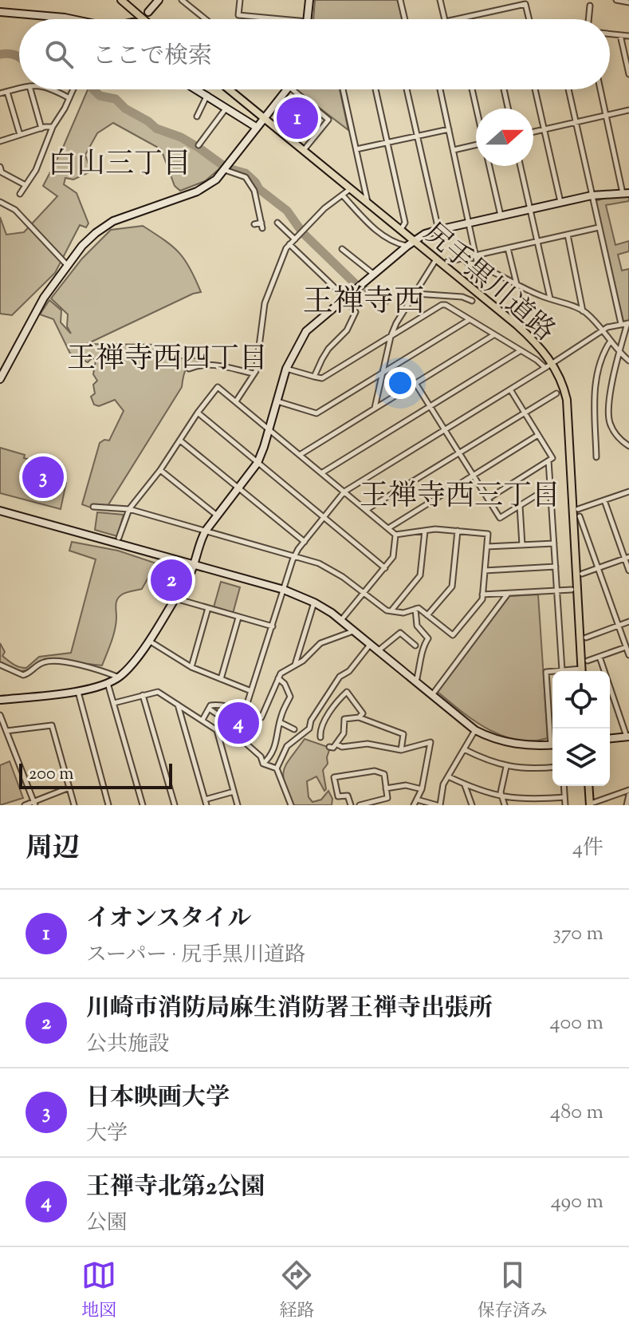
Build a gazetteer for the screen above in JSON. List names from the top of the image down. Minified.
{"streets":{"main road":["尻手黒川道路"]},"districts":["白山三丁目","王禅寺西","王禅寺西四丁目","王禅寺西三丁目"],"scale_bar":"200 m","north":"right","page":{"search":"ここで検索","pins":["1","3","2","4"],"scale":"200 m","heading":["周辺","4件"],"list":[{"mark":"1","name":"イオンスタイル","note":"スーパー · 尻手黒川道路","value":"370 m"},{"mark":"2","name":"川崎市消防局麻生消防署王禅寺出張所","note":"公共施設","value":"400 m"},{"mark":"3","name":"日本映画大学","note":"大学","value":"480 m"},{"mark":"4","name":"王禅寺北第2公園","note":"公園","value":"490 m"}],"nav":["地図","経路","保存済み"]}}
